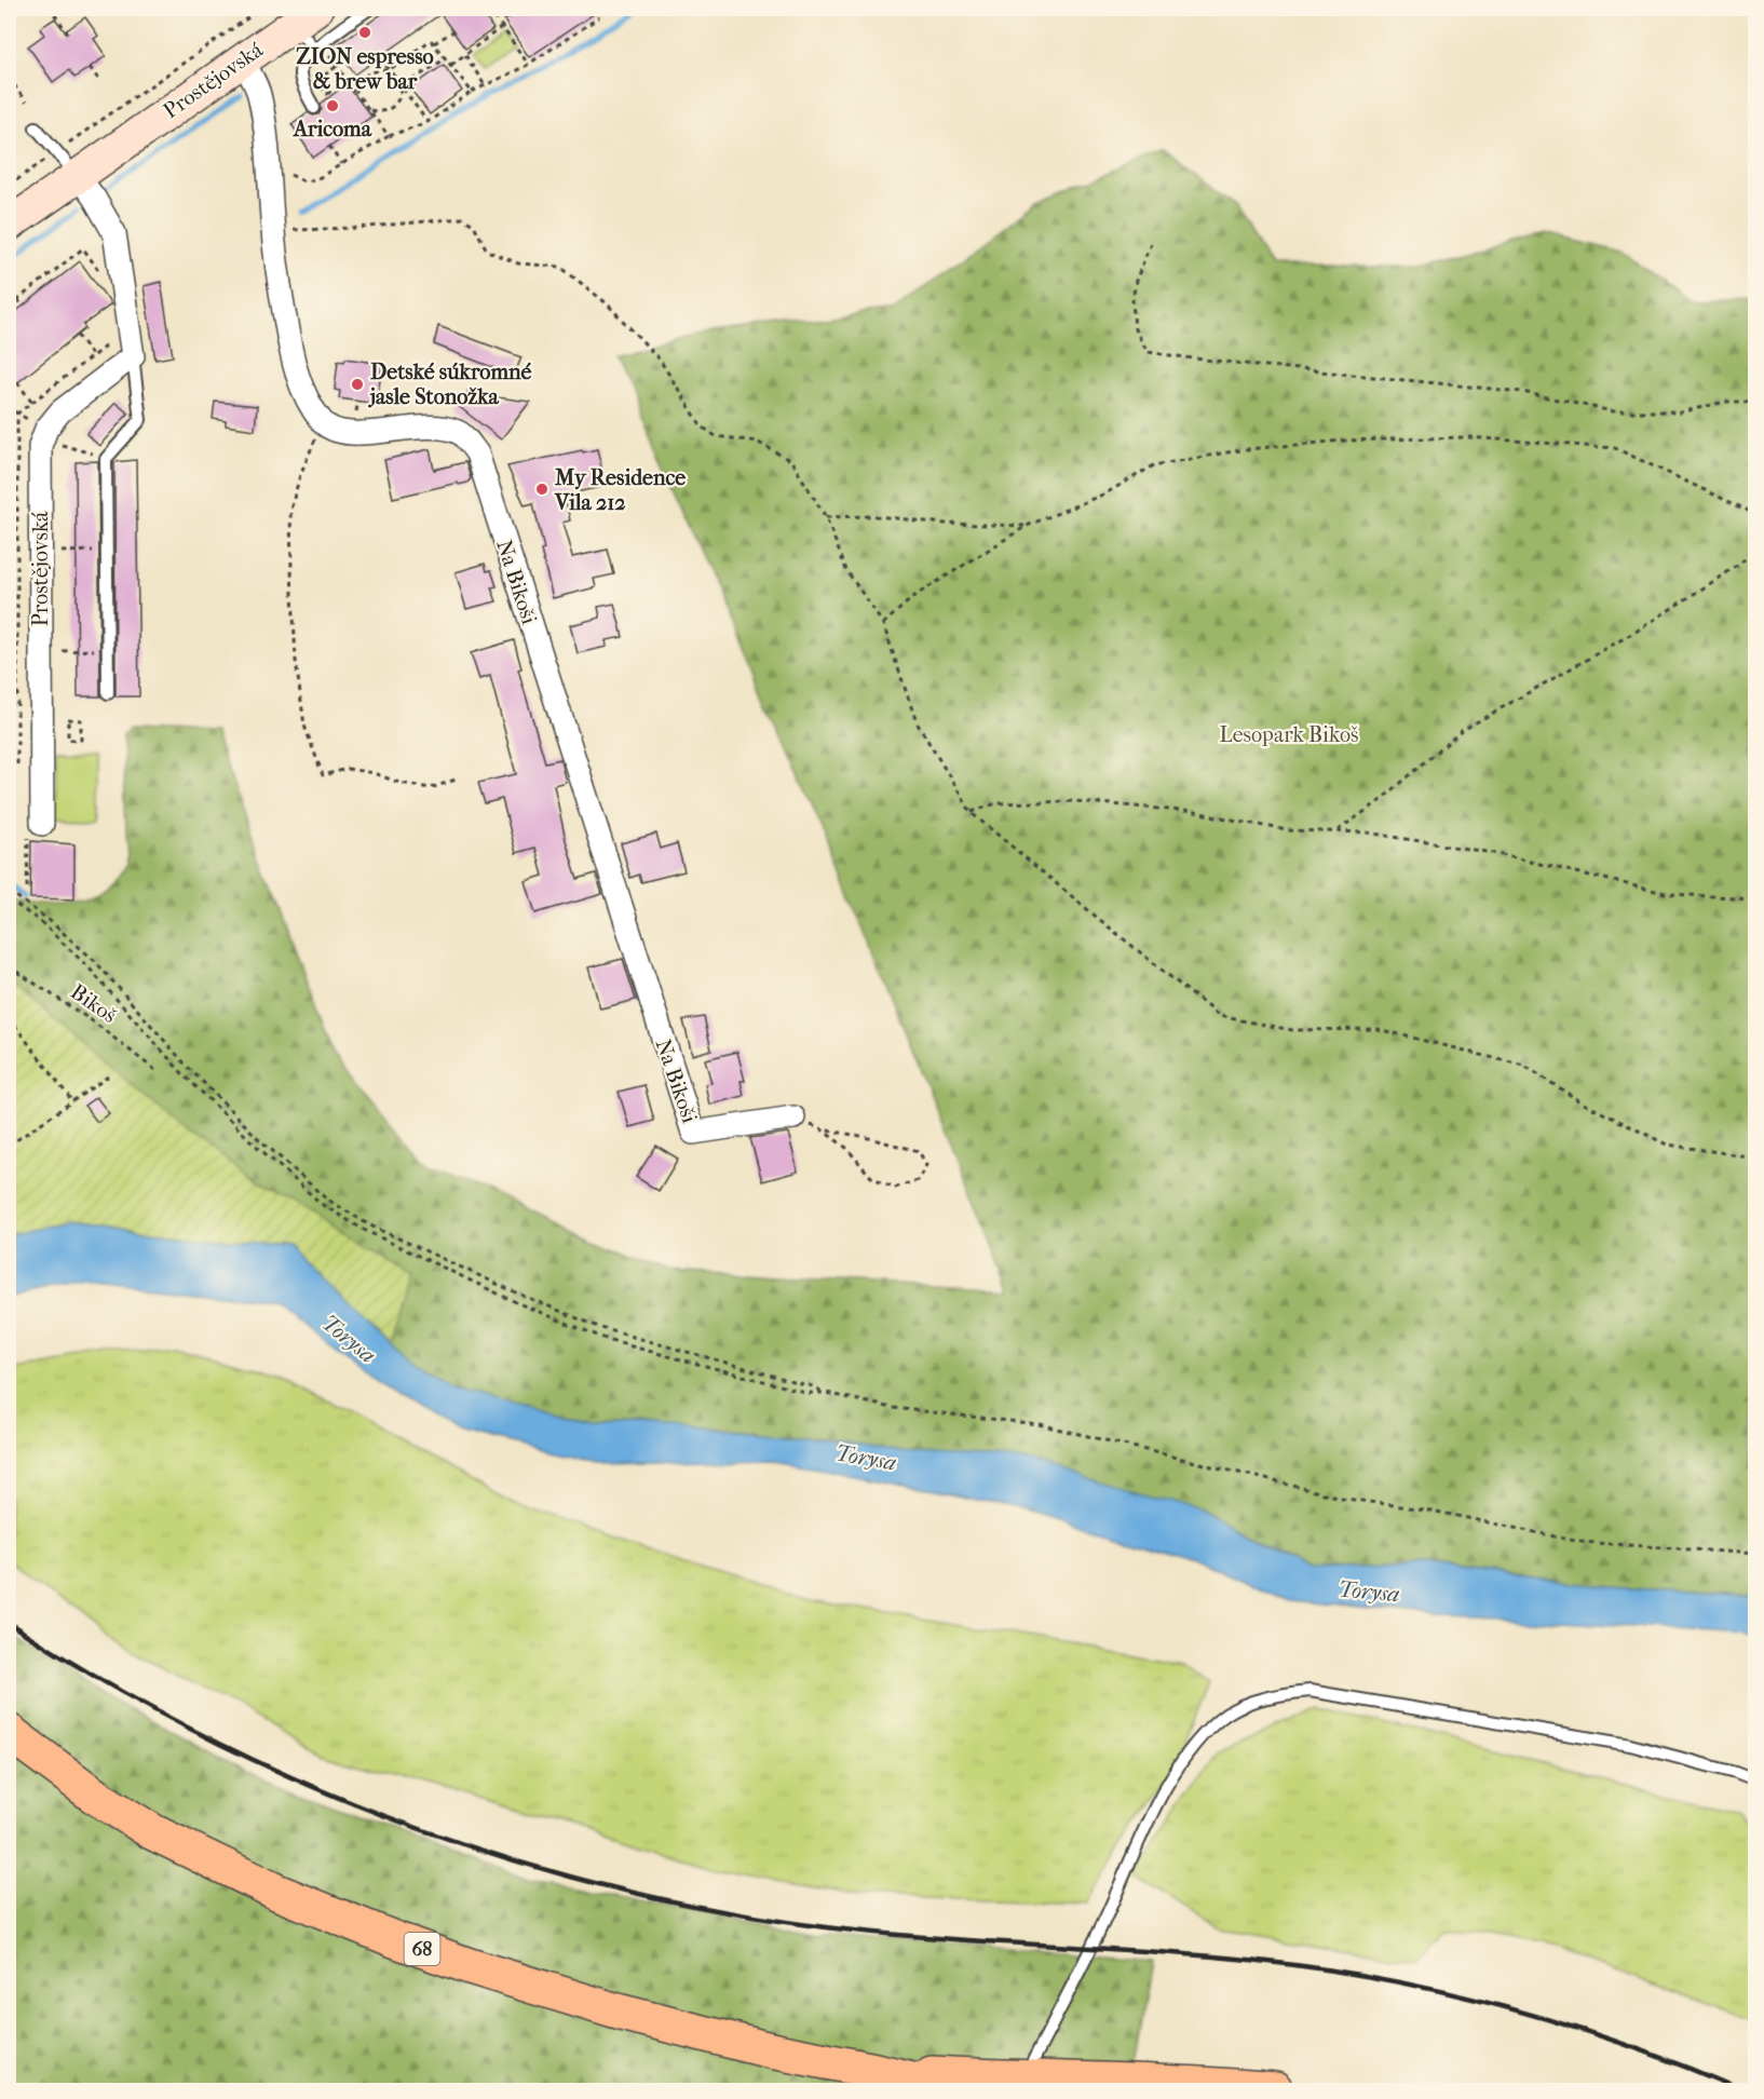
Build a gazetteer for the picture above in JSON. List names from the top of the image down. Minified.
{"streets":{"main road":["68"],"street":["Prostějovská","Na Bikoši"],"path":["Bikoš"]},"water":["Torysa"],"parks":["Lesopark Bikoš"],"places":["ZION espresso & brew bar","Aricoma","Detské súkromné jasle Stonožka","My Residence Vila 212"]}
